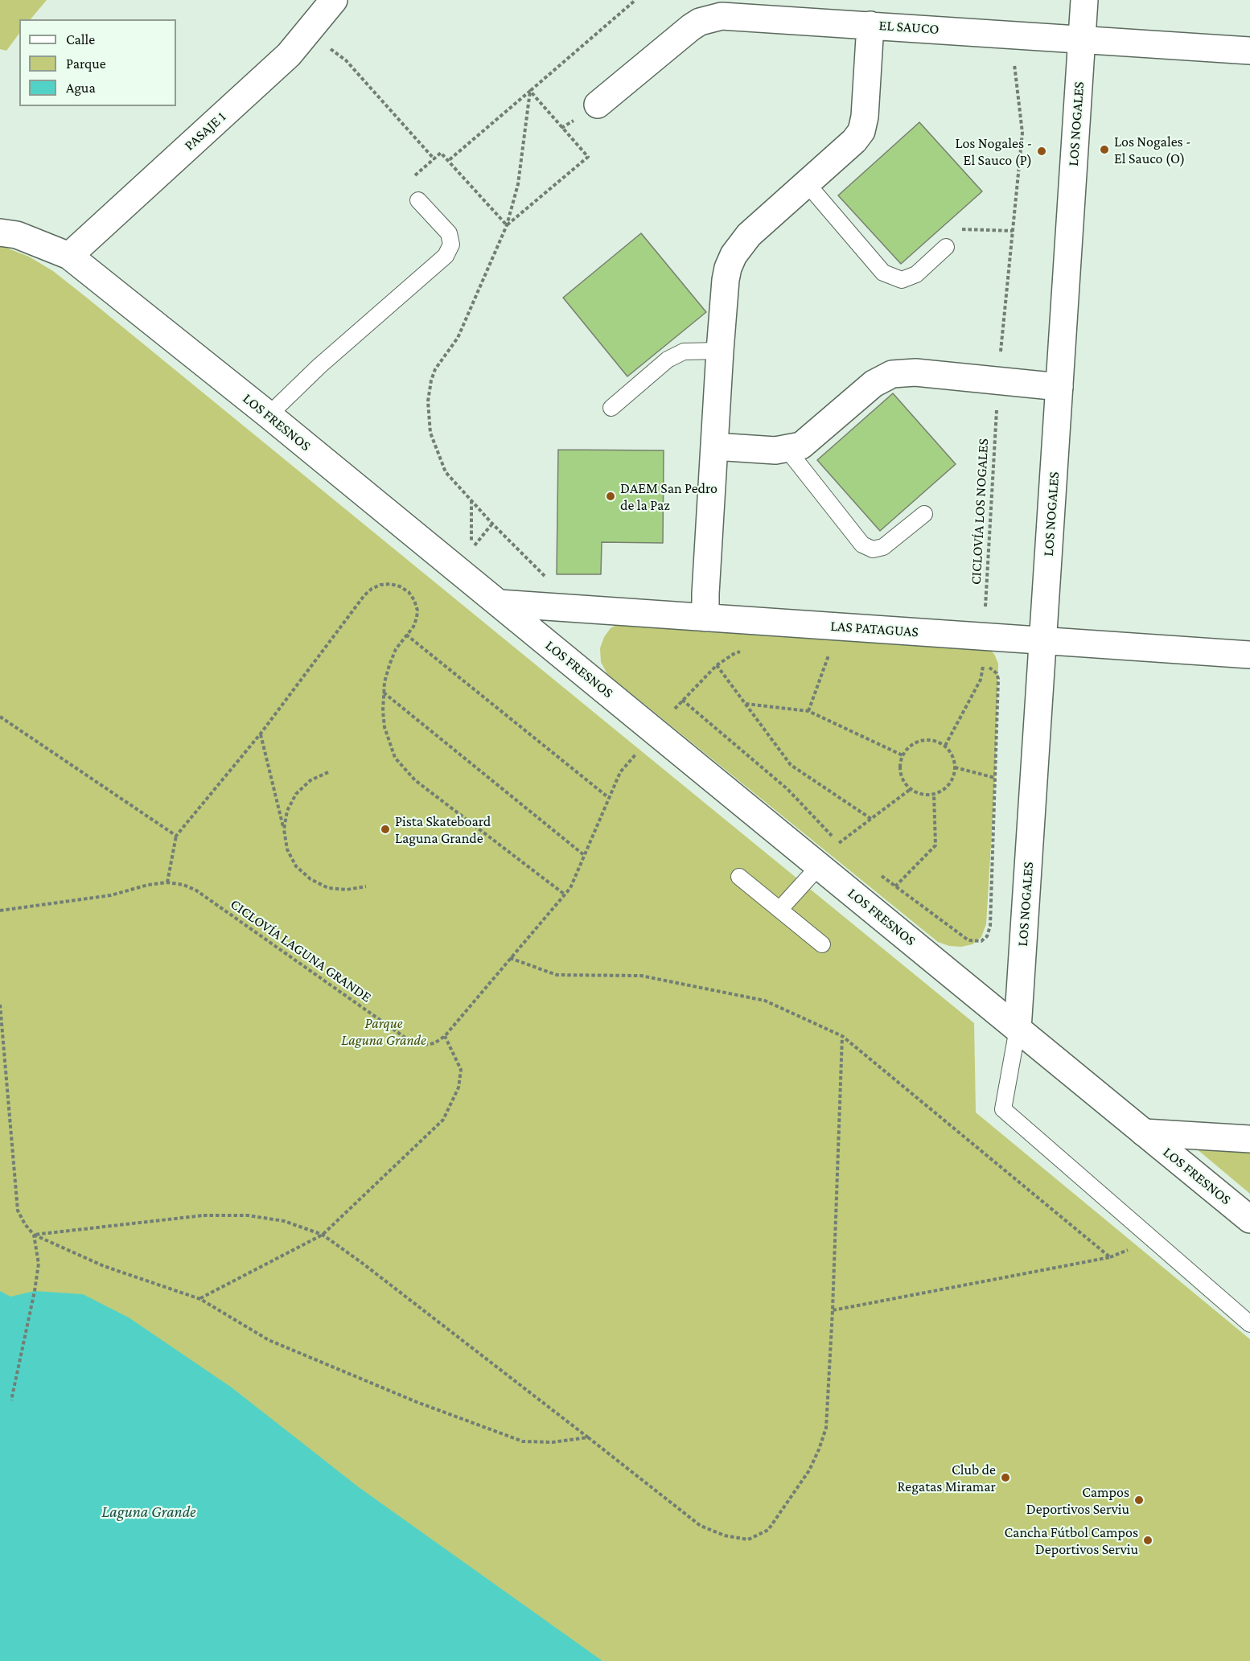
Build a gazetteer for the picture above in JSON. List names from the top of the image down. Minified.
{"streets":{"street":["EL SAUCO","LOS NOGALES","PASAJE 1","LOS FRESNOS","LAS PATAGUAS"],"path":["CICLOVÍA LOS NOGALES","CICLOVÍA LAGUNA GRANDE"]},"crossings":[["EL SAUCO","LOS NOGALES"],["EL SAUCO","CICLOVÍA LOS NOGALES"],["LOS NOGALES","LOS FRESNOS"],["LOS NOGALES","LAS PATAGUAS"],["PASAJE 1","LOS FRESNOS"],["LOS FRESNOS","LAS PATAGUAS"],["LOS FRESNOS","CICLOVÍA LAGUNA GRANDE"],["CICLOVÍA LOS NOGALES","LAS PATAGUAS"]],"water":["Laguna Grande"],"parks":["Parque Laguna Grande"],"places":["Los Nogales - El Sauco (O)","Los Nogales - El Sauco (P)","DAEM San Pedro de la Paz","Pista Skateboard Laguna Grande","Club de Regatas Miramar","Campos Deportivos Serviu","Cancha Fútbol Campos Deportivos Serviu"],"legend":["Calle","Parque","Agua"]}
